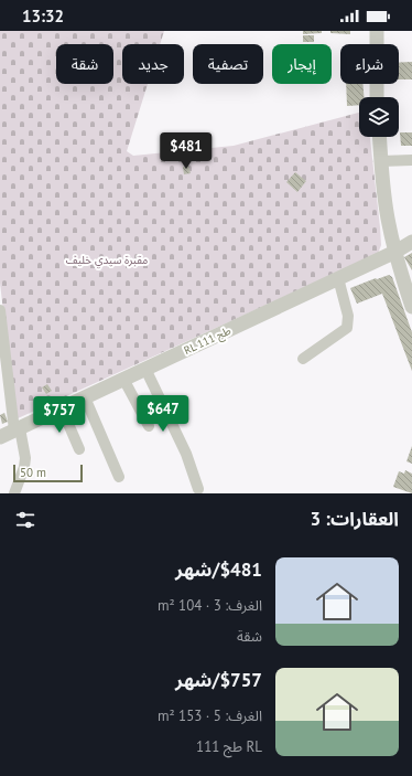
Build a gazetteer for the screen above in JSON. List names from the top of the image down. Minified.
{"streets":{"street":["RL طج 111"]},"parks":["مقبرة سيدي خليف"],"scale_bar":"50 m","page":{"status":"13:32","chip":["شراء","إيجار","تصفية","جديد","شقة"],"price":["$481","$647","$757"],"scale":"50 m","heading":"العقارات: 3","list":[{"name":"$481/شهر","note":"الغرف: 3 · 104 m² · شقة"},{"name":"$757/شهر","note":"الغرف: 5 · 153 m² · RL طج 111"}]}}
